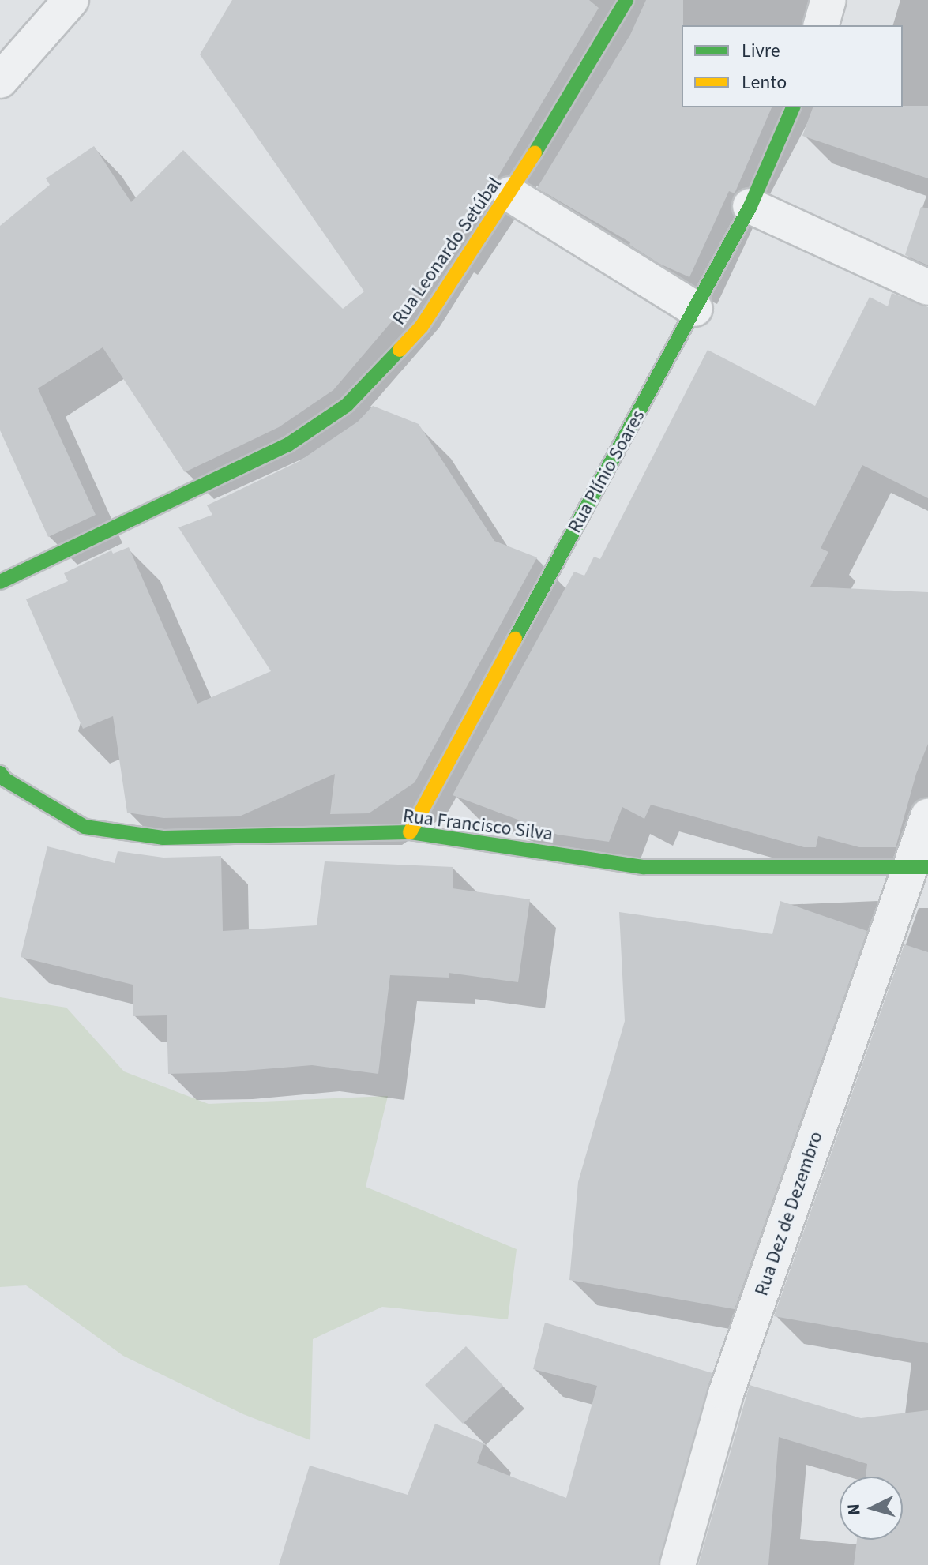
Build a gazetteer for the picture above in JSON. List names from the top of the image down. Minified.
{"streets":{"street":["Rua Leonardo Setúbal","Rua Plínio Soares","Rua Francisco Silva","Rua Dez de Dezembro"]},"crossings":[["Rua Plínio Soares","Rua Francisco Silva"],["Rua Francisco Silva","Rua Dez de Dezembro"]],"legend":["Livre","Lento"],"north":"left"}
